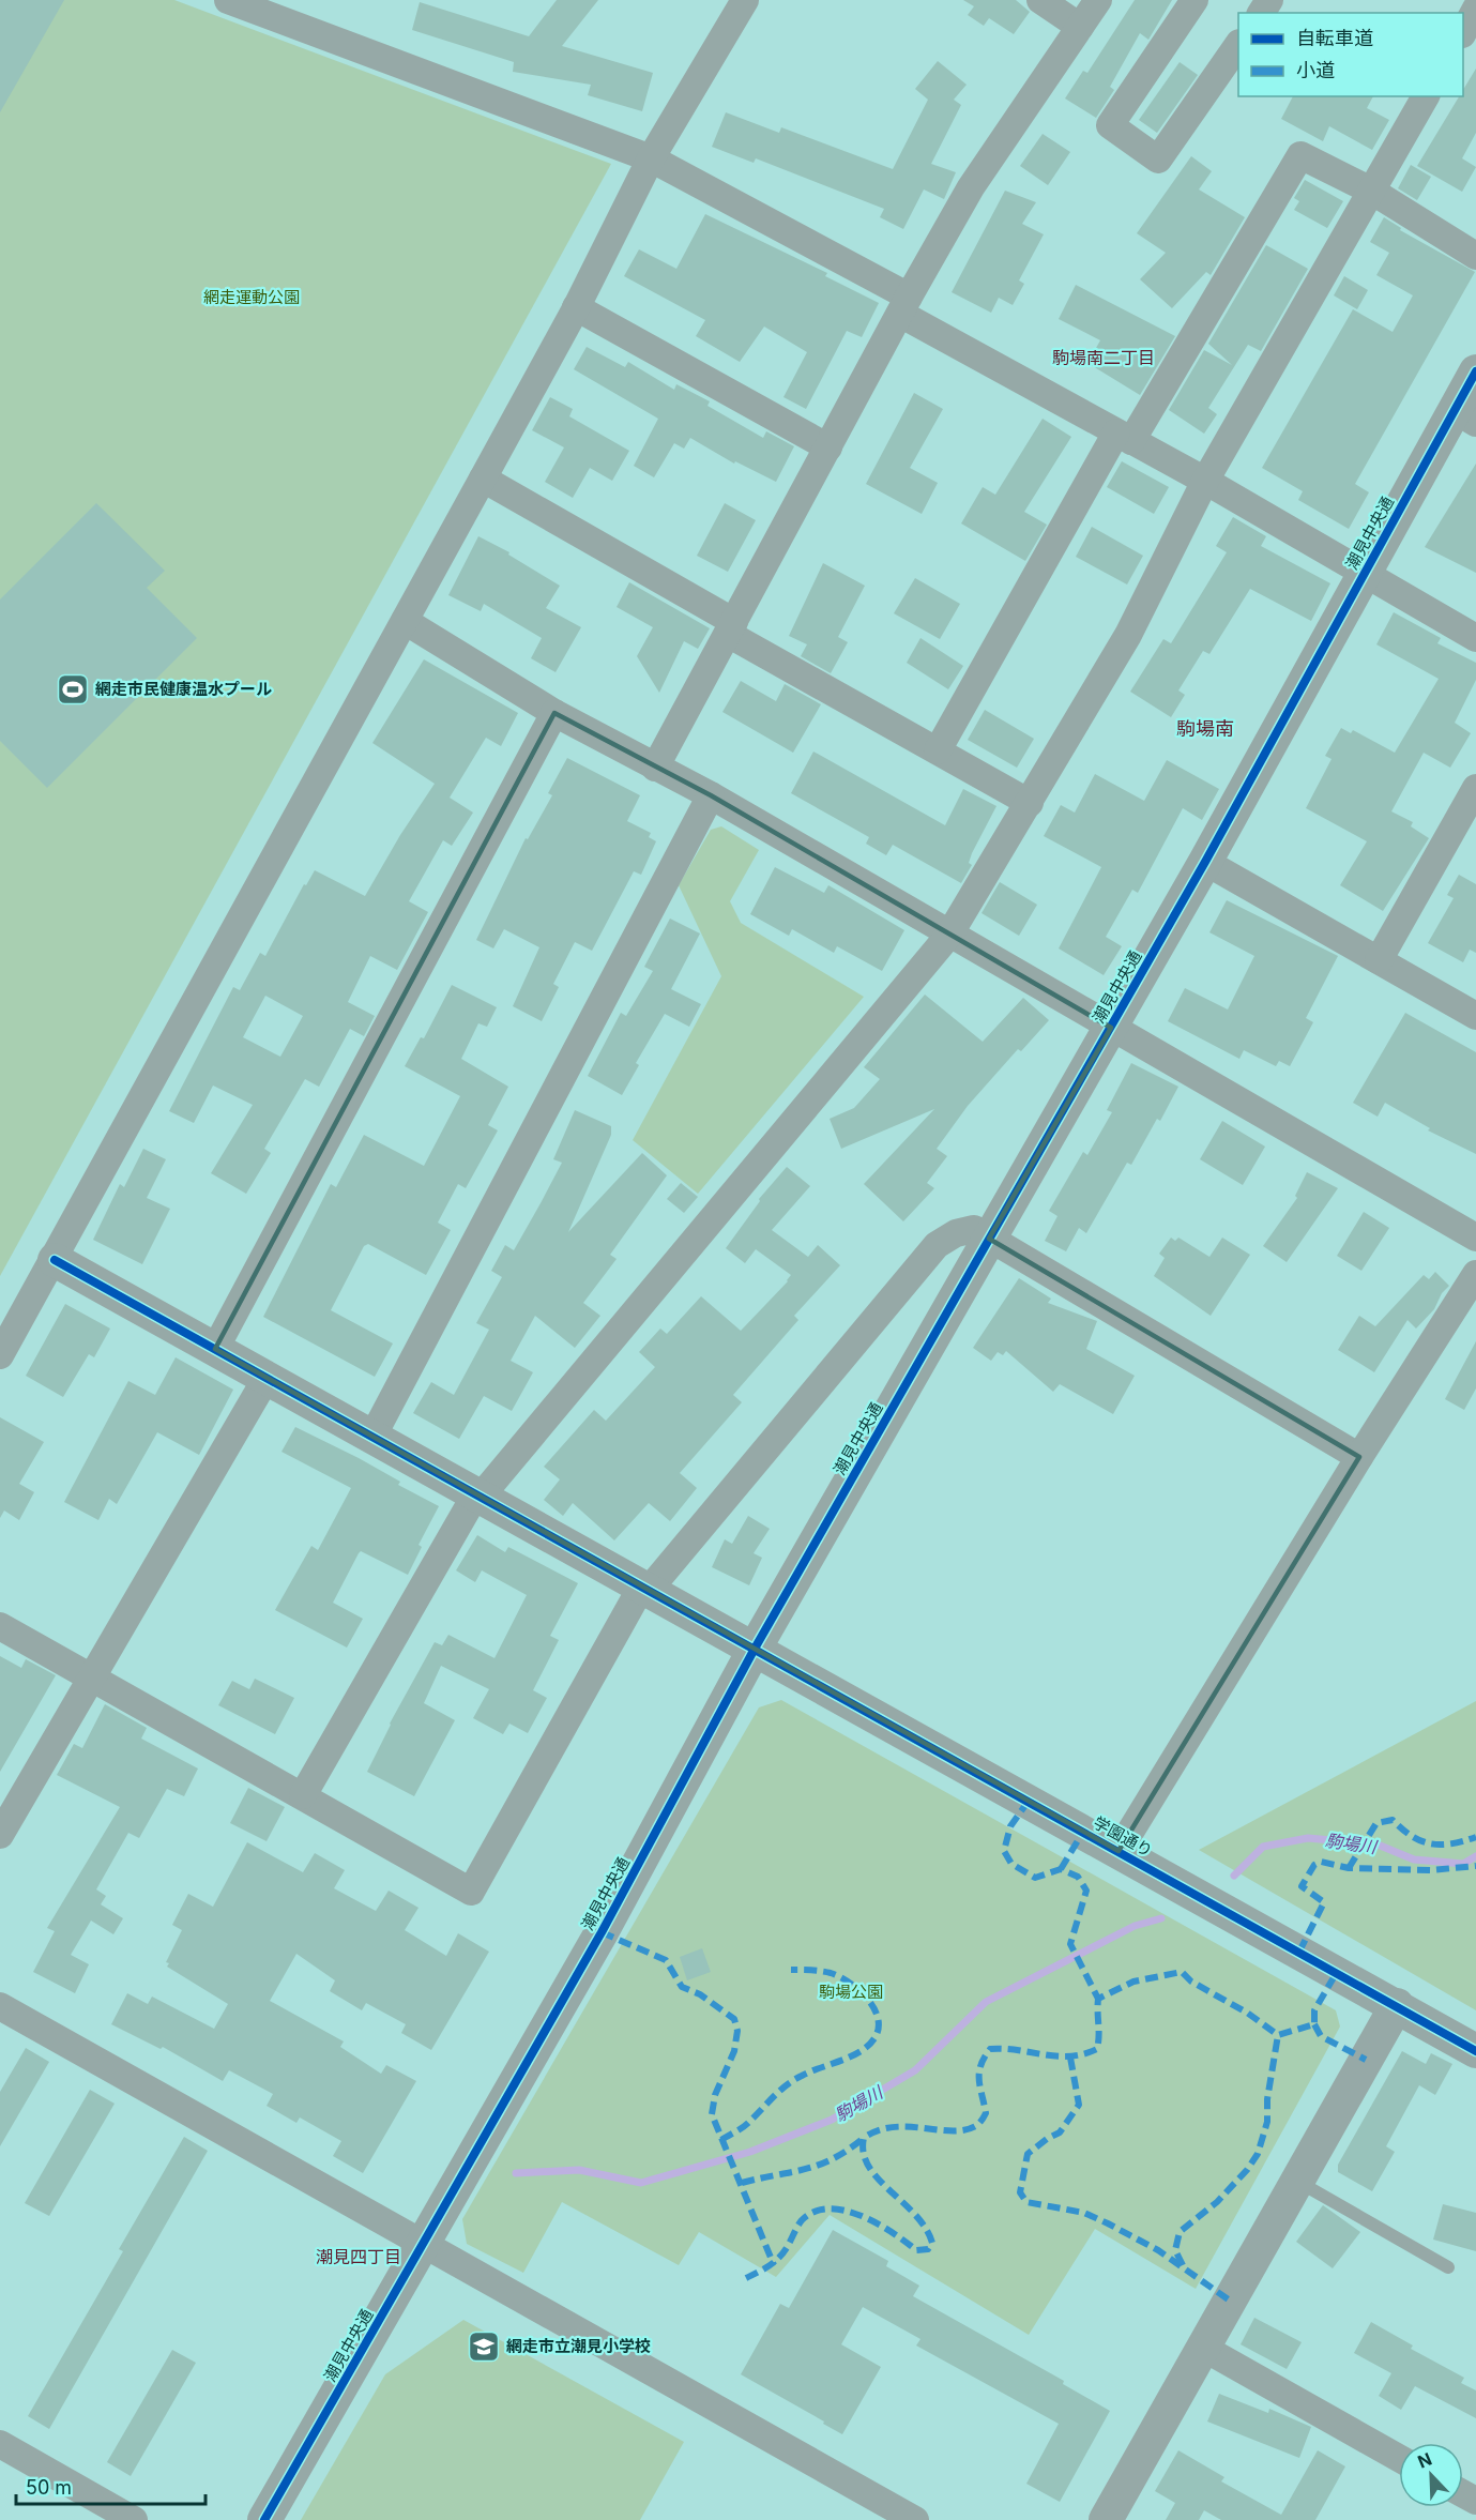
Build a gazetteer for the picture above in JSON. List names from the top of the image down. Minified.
{"streets":{"street":["潮見中央通","学園通り"]},"crossings":[["潮見中央通","学園通り"]],"districts":["駒場南二丁目","駒場南","潮見四丁目"],"water":["駒場川"],"parks":["網走運動公園","駒場公園"],"places":{"sports":["網走市民健康温水プール"],"school or university":["網走市立潮見小学校"]},"legend":["自転車道","小道"],"scale_bar":"50 m","north":"top left"}
